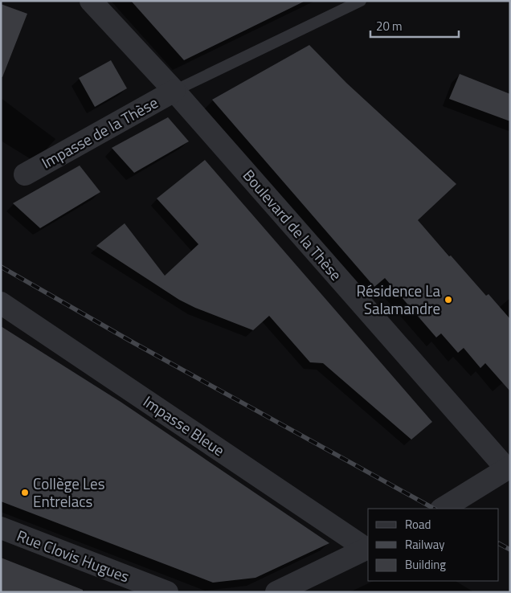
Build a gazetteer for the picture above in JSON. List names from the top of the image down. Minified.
{"streets":{"street":["Impasse de la Thèse","Boulevard de la Thèse","Impasse Bleue","Rue Clovis Hugues"]},"crossings":[["Impasse de la Thèse","Boulevard de la Thèse"]],"places":["Résidence La Salamandre","Collège Les Entrelacs"],"legend":["Road","Railway","Building"],"scale_bar":"20 m"}
